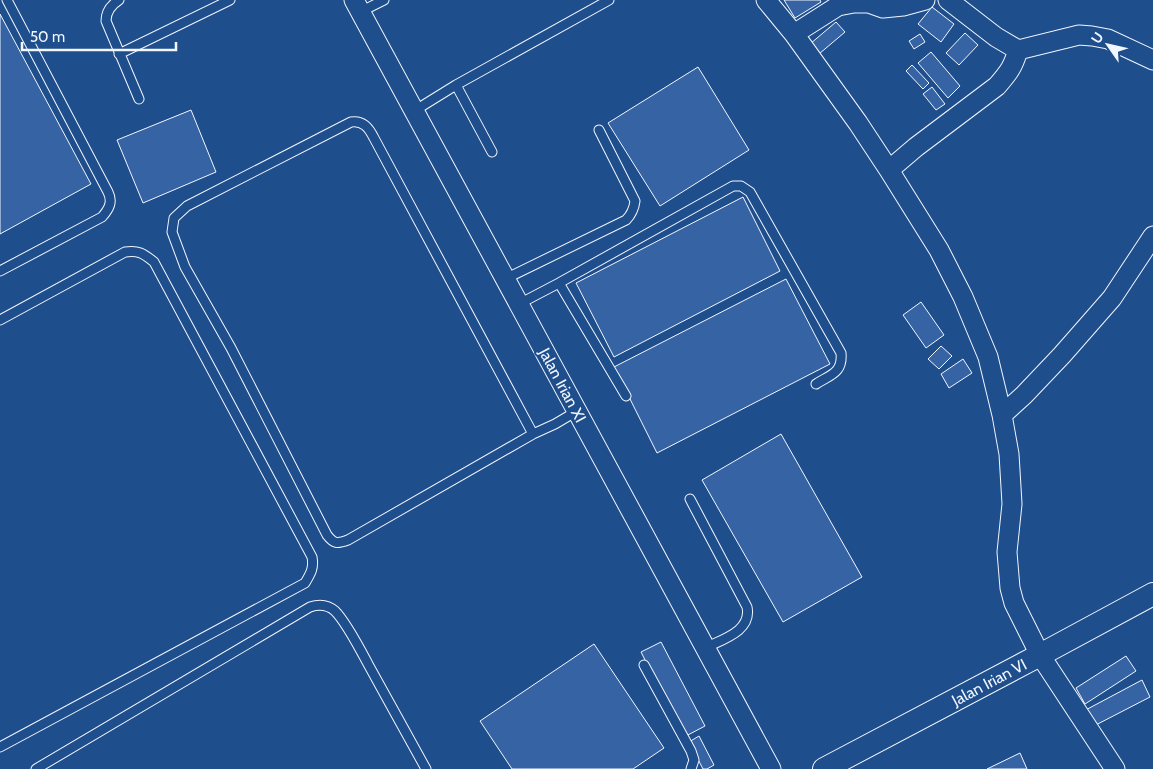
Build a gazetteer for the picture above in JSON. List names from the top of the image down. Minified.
{"streets":{"street":["Jalan Irian XI","Jalan Irian VI"]},"scale_bar":"50 m","north":"top left"}
